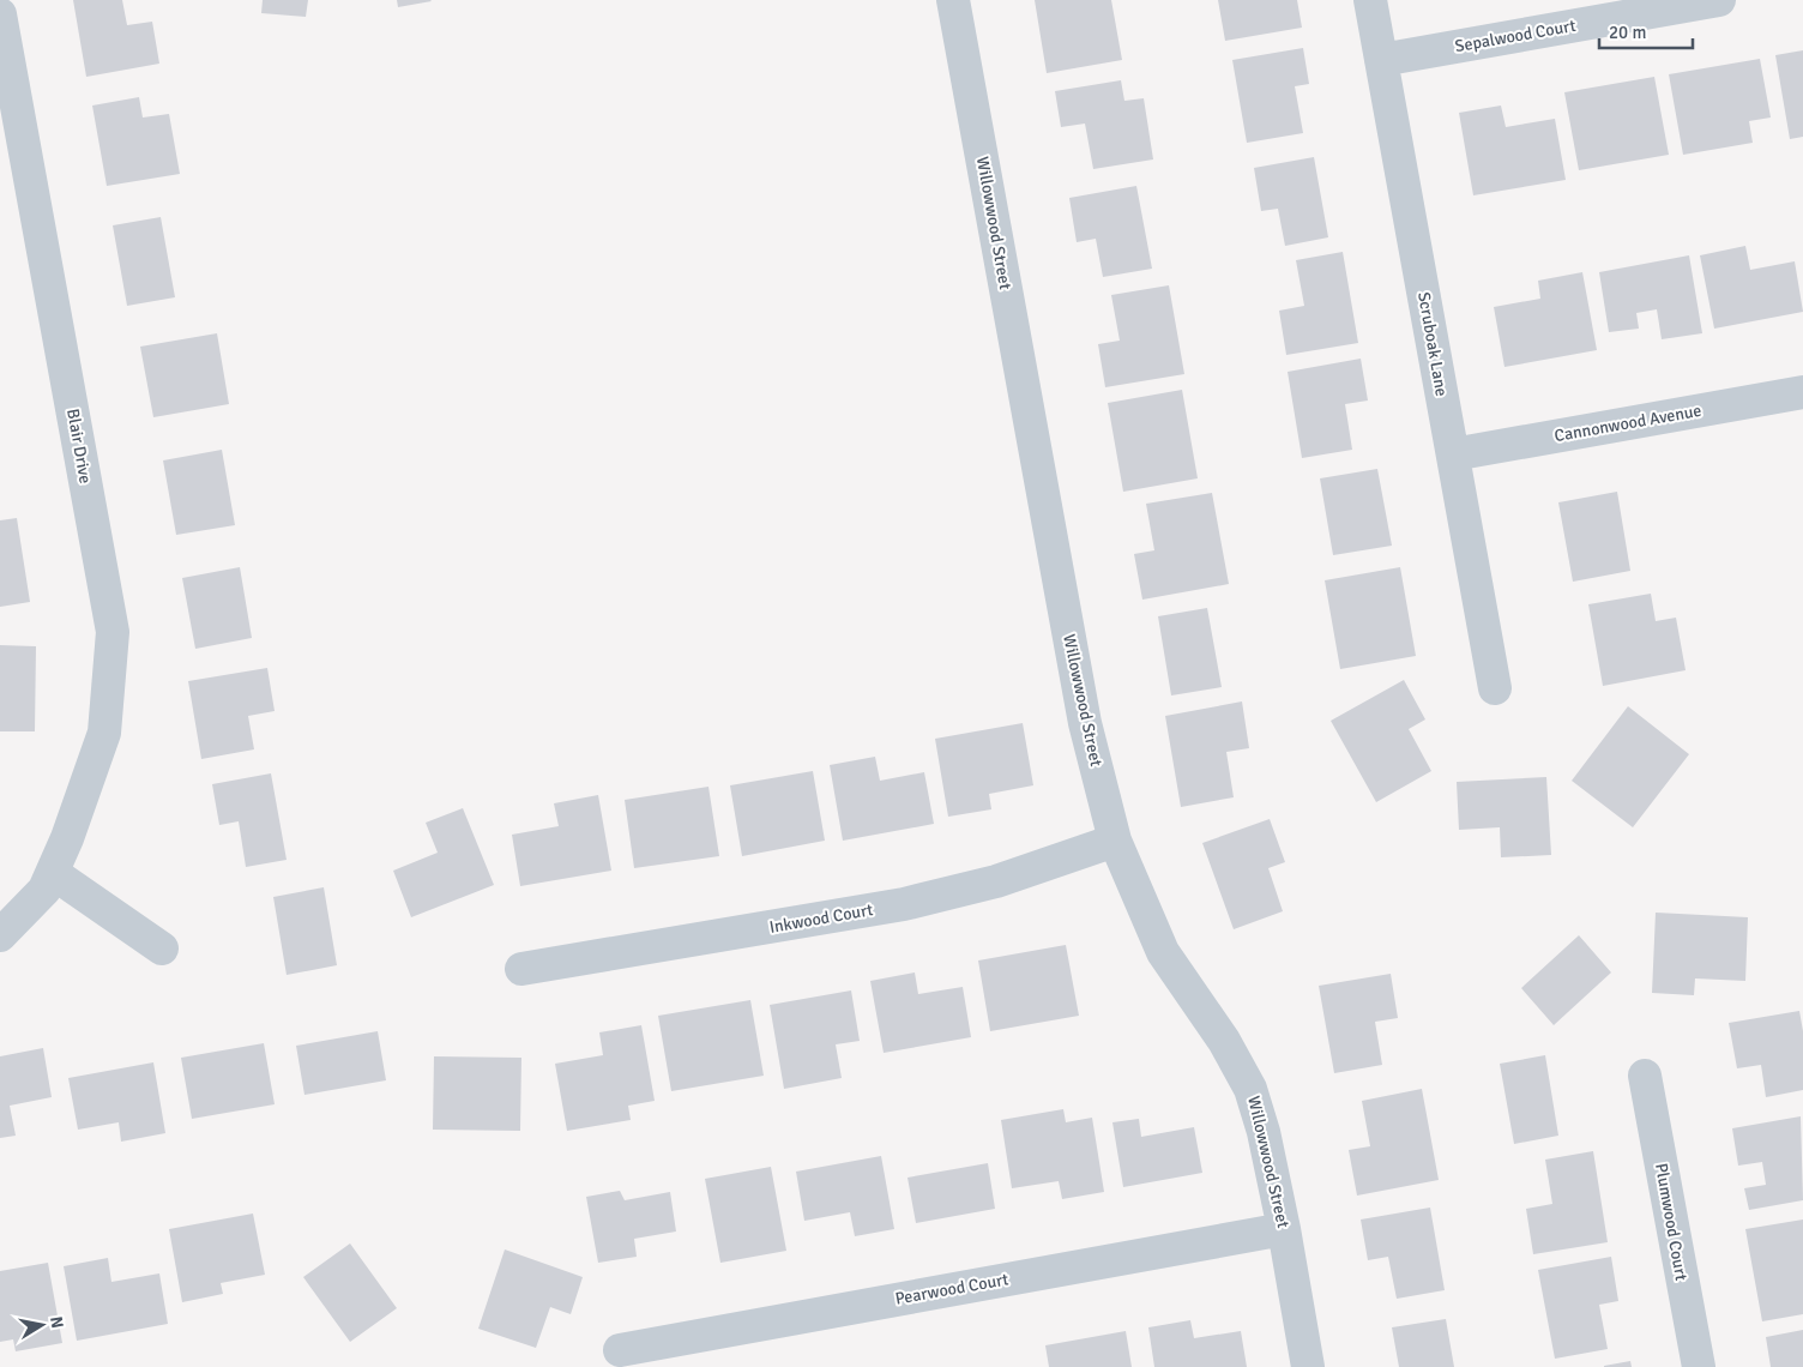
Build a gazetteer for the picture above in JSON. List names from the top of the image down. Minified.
{"streets":{"street":["Sepalwood Court","Willowwood Street","Scruboak Lane","Cannonwood Avenue","Blair Drive","Inkwood Court","Plumwood Court","Pearwood Court"]},"crossings":[["Sepalwood Court","Scruboak Lane"],["Willowwood Street","Inkwood Court"],["Willowwood Street","Pearwood Court"],["Scruboak Lane","Cannonwood Avenue"]],"scale_bar":"20 m","north":"right"}
